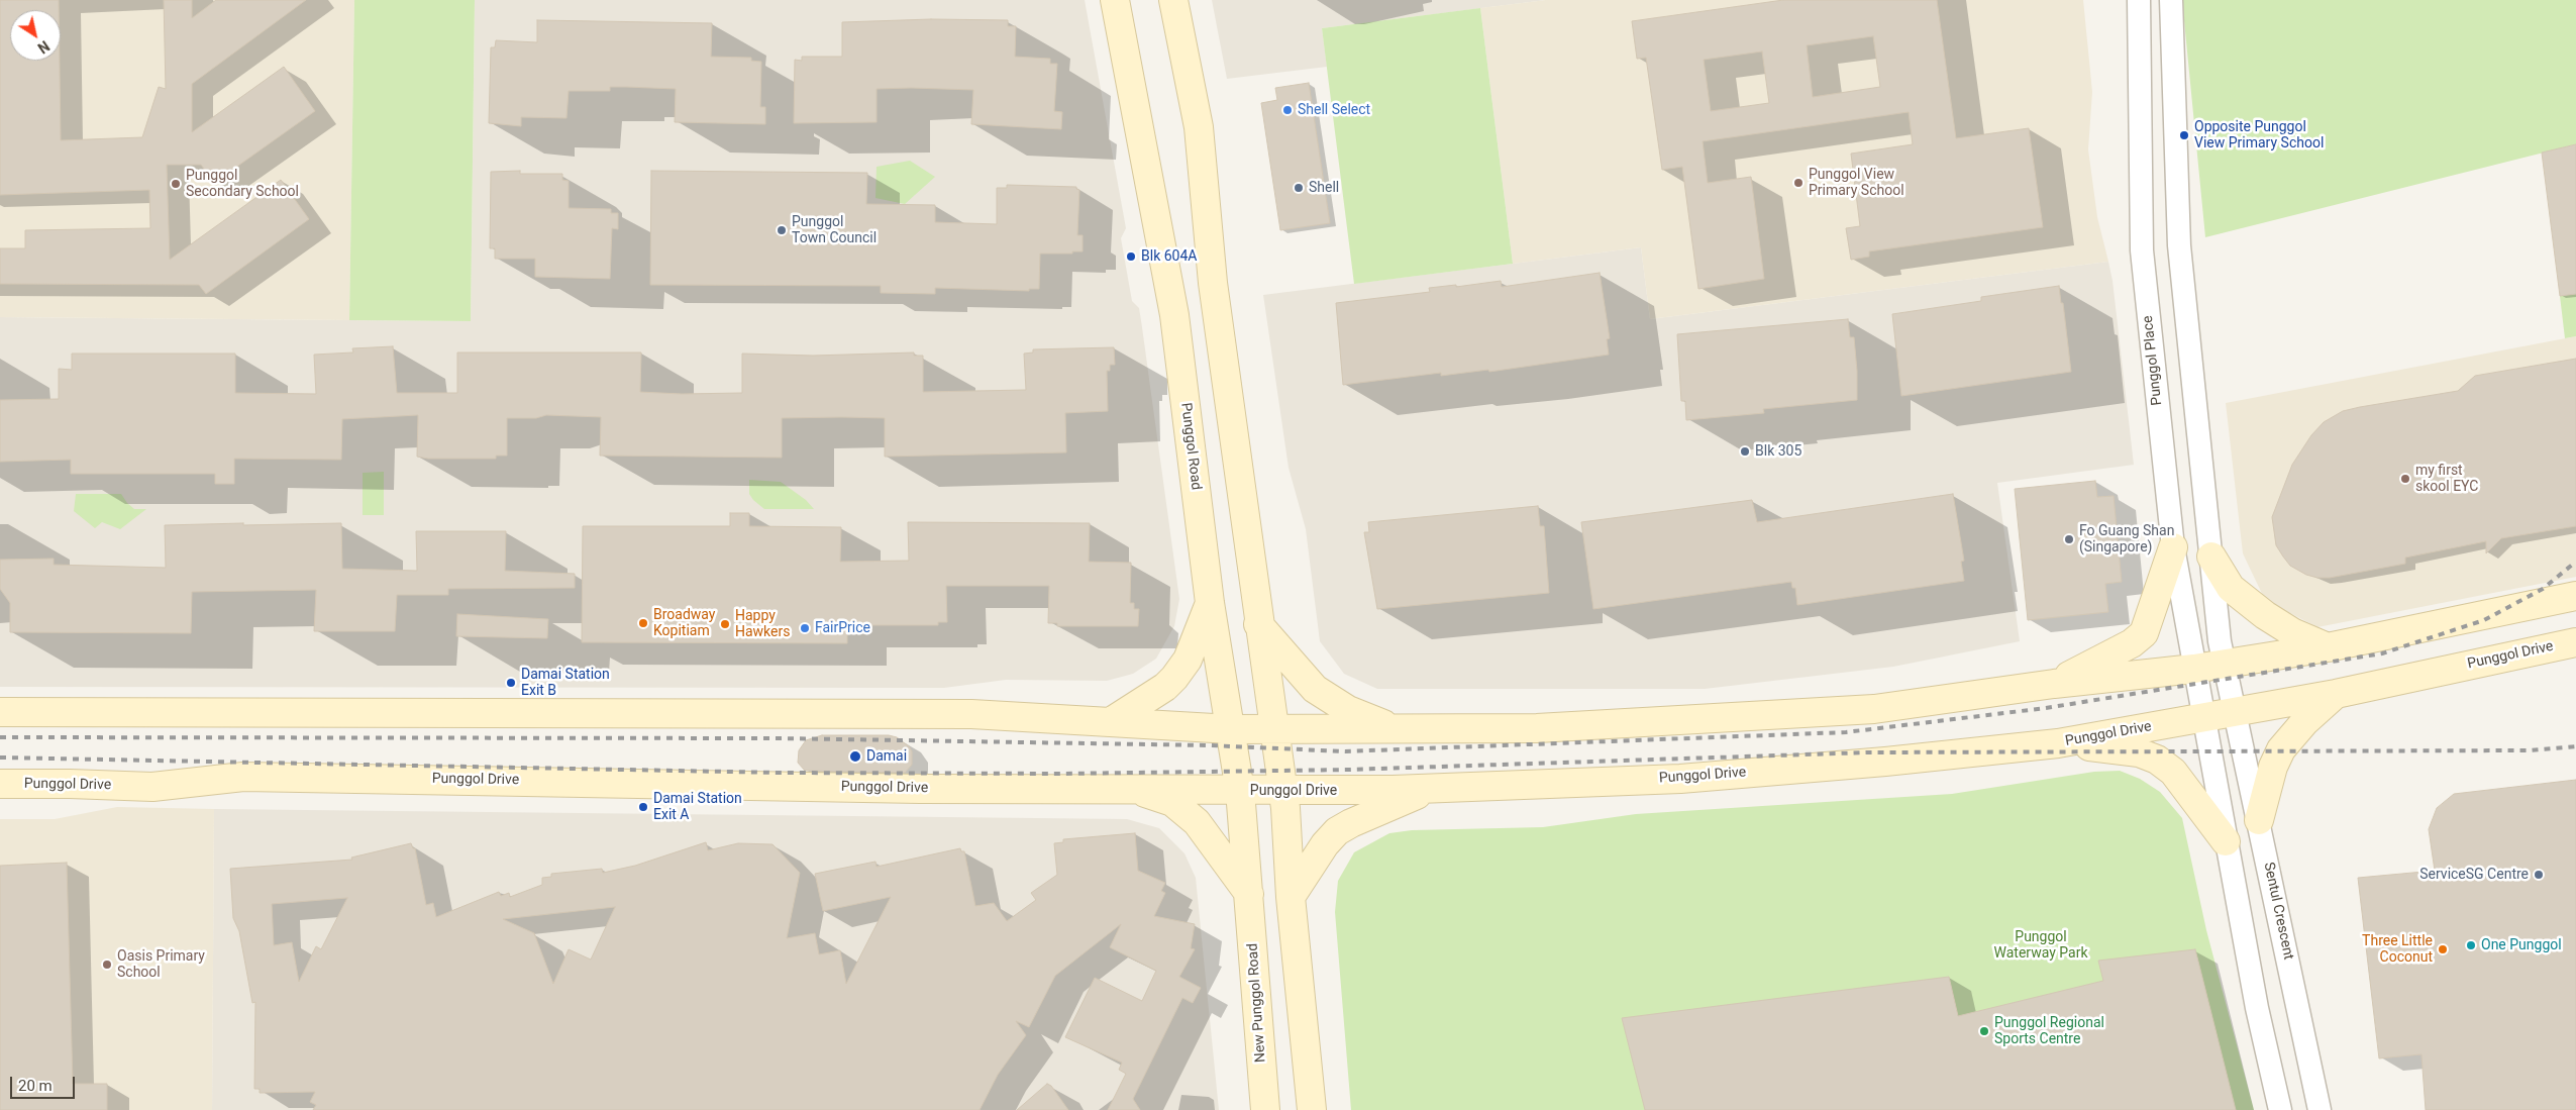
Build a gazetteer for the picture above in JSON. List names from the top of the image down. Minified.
{"streets":{"street":["Punggol Place","Punggol Road","Punggol Drive","Sentul Crescent","New Punggol Road"]},"crossings":[["Punggol Place","Punggol Drive"],["Punggol Road","Punggol Drive"],["Punggol Road","New Punggol Road"],["Punggol Drive","Sentul Crescent"]],"parks":["Punggol Waterway Park"],"places":["Shell Select","Opposite Punggol View Primary School","Punggol View Primary School","Punggol Secondary School","Shell","Punggol Town Council","Blk 604A","Blk 305","my first skool EYC","Fo Guang Shan (Singapore)","Broadway Kopitiam","Happy Hawkers","FairPrice","Damai Station Exit B","Damai","Damai Station Exit A","ServiceSG Centre","One Punggol","Three Little Coconut","Oasis Primary School","Punggol Regional Sports Centre"],"scale_bar":"20 m","north":"bottom right"}
